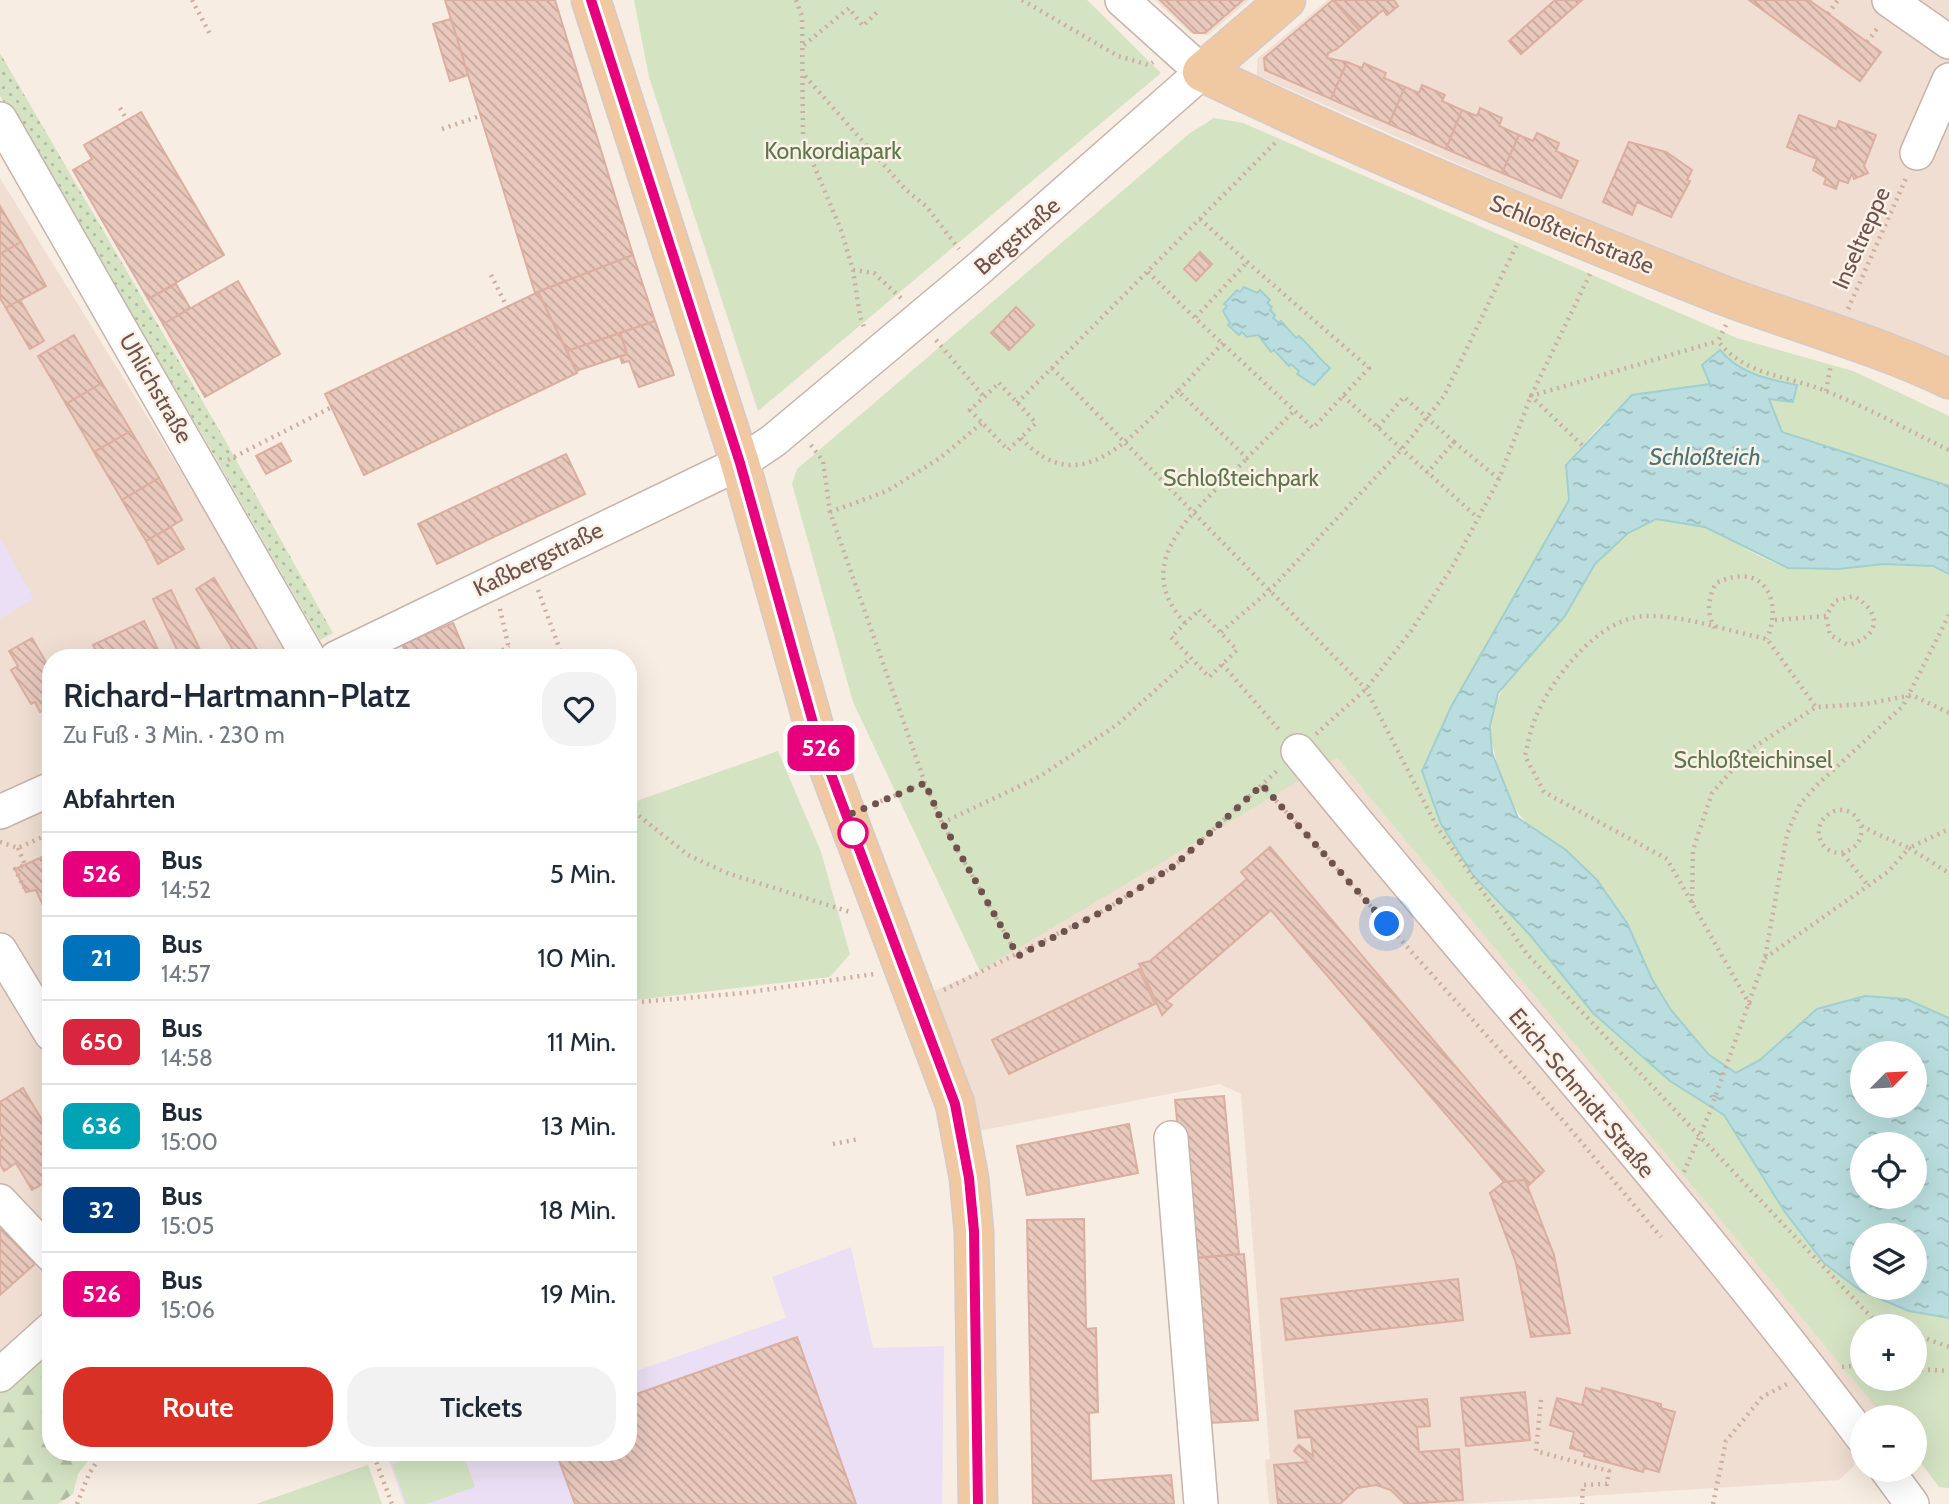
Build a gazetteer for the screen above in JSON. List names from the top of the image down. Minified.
{"streets":{"main road":["Schloßteichstraße","Bergstraße"],"street":["Uhlichstraße","Kaßbergstraße","Erich-Schmidt-Straße"],"path":["Inseltreppe"]},"crossings":[["Schloßteichstraße","Bergstraße"],["Schloßteichstraße","Inseltreppe"],["Bergstraße","Kaßbergstraße"]],"water":["Schloßteich"],"parks":["Konkordiapark","Schloßteichpark","Schloßteichinsel"],"lines":["bus line 526"],"north":"top right","page":{"on_map":"526","heading":[["Richard-Hartmann-Platz","Zu Fuß · 3 Min. · 230 m"],"Abfahrten"],"list":[{"mark":"526","name":"Bus","note":"14:52","value":"5 Min."},{"mark":"21","name":"Bus","note":"14:57","value":"10 Min."},{"mark":"650","name":"Bus","note":"14:58","value":"11 Min."},{"mark":"636","name":"Bus","note":"15:00","value":"13 Min."},{"mark":"32","name":"Bus","note":"15:05","value":"18 Min."},{"mark":"526","name":"Bus","note":"15:06","value":"19 Min."}],"map_buttons":["+","−"],"buttons":["Route","Tickets"]}}
